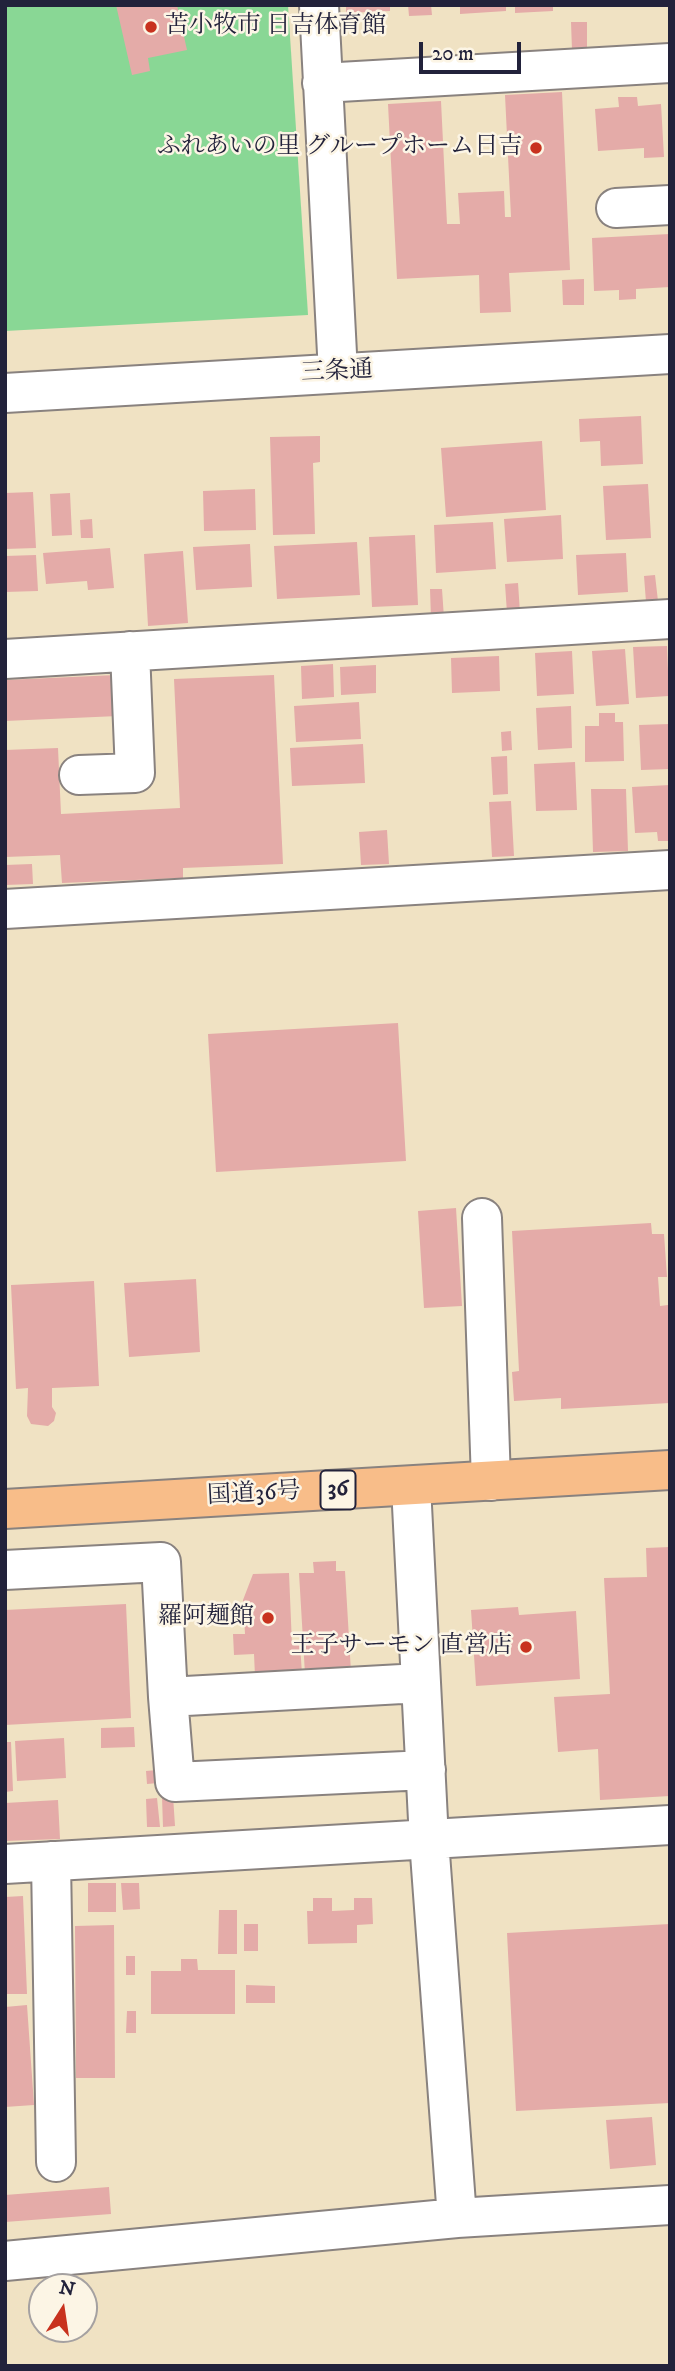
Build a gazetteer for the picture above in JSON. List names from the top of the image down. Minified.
{"streets":{"highway":["36","国道36号"],"street":["三条通"]},"places":["苫小牧市 日吉体育館","ふれあいの里 グループホーム日吉","羅阿麺館","王子サーモン 直営店"],"scale_bar":"20 m","north":"top"}
